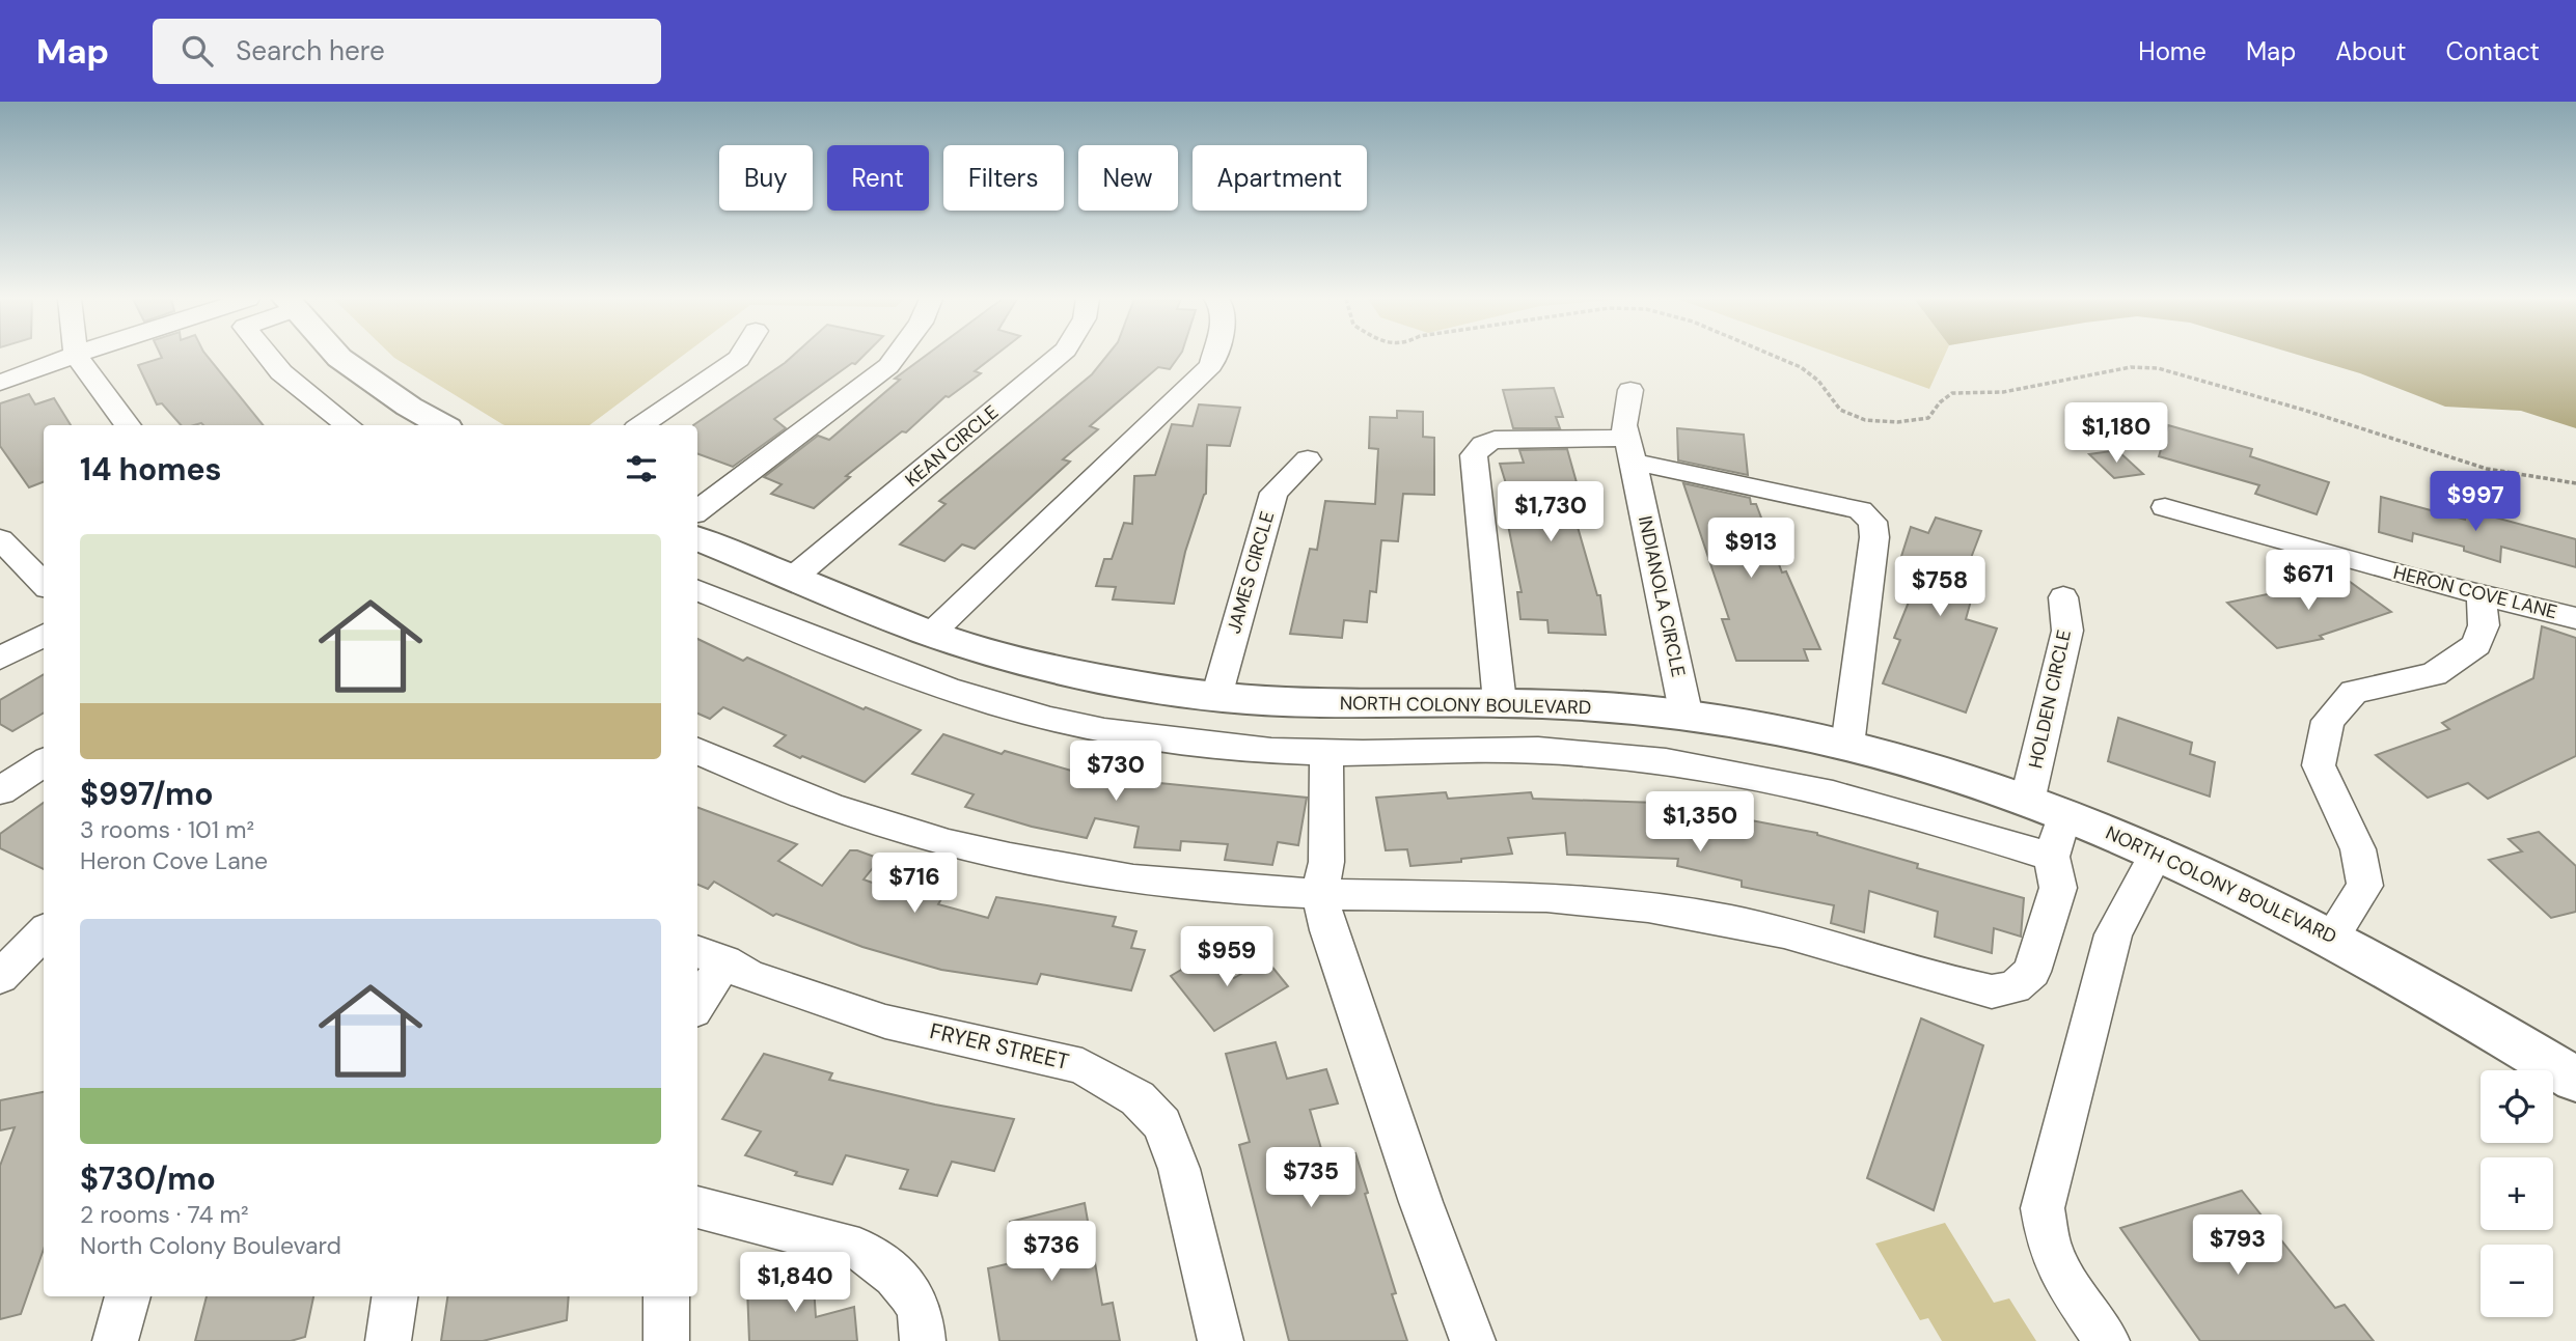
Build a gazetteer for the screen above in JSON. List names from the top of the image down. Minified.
{"streets":{"main road":["NORTH COLONY BOULEVARD"],"street":["KEAN CIRCLE","JAMES CIRCLE","HERON COVE LANE","INDIANOLA CIRCLE","HOLDEN CIRCLE","FRYER STREET"]},"crossings":[["KEAN CIRCLE","NORTH COLONY BOULEVARD"],["JAMES CIRCLE","NORTH COLONY BOULEVARD"],["INDIANOLA CIRCLE","NORTH COLONY BOULEVARD"],["HOLDEN CIRCLE","NORTH COLONY BOULEVARD"]],"page":{"header":"Map","search":"Search here","nav":["Home","Map","About","Contact"],"chip":["Buy","Rent","Filters","New","Apartment"],"price":["$1,180","$997","$1,730","$913","$671","$758","$730","$1,350","$716","$959","$735","$793","$736","$1,840"],"heading":"14 homes","list":[{"name":"$997/mo","note":"3 rooms · 101 m² · Heron Cove Lane"},{"name":"$730/mo","note":"2 rooms · 74 m² · North Colony Boulevard"}],"map_buttons":["+","−"]}}
